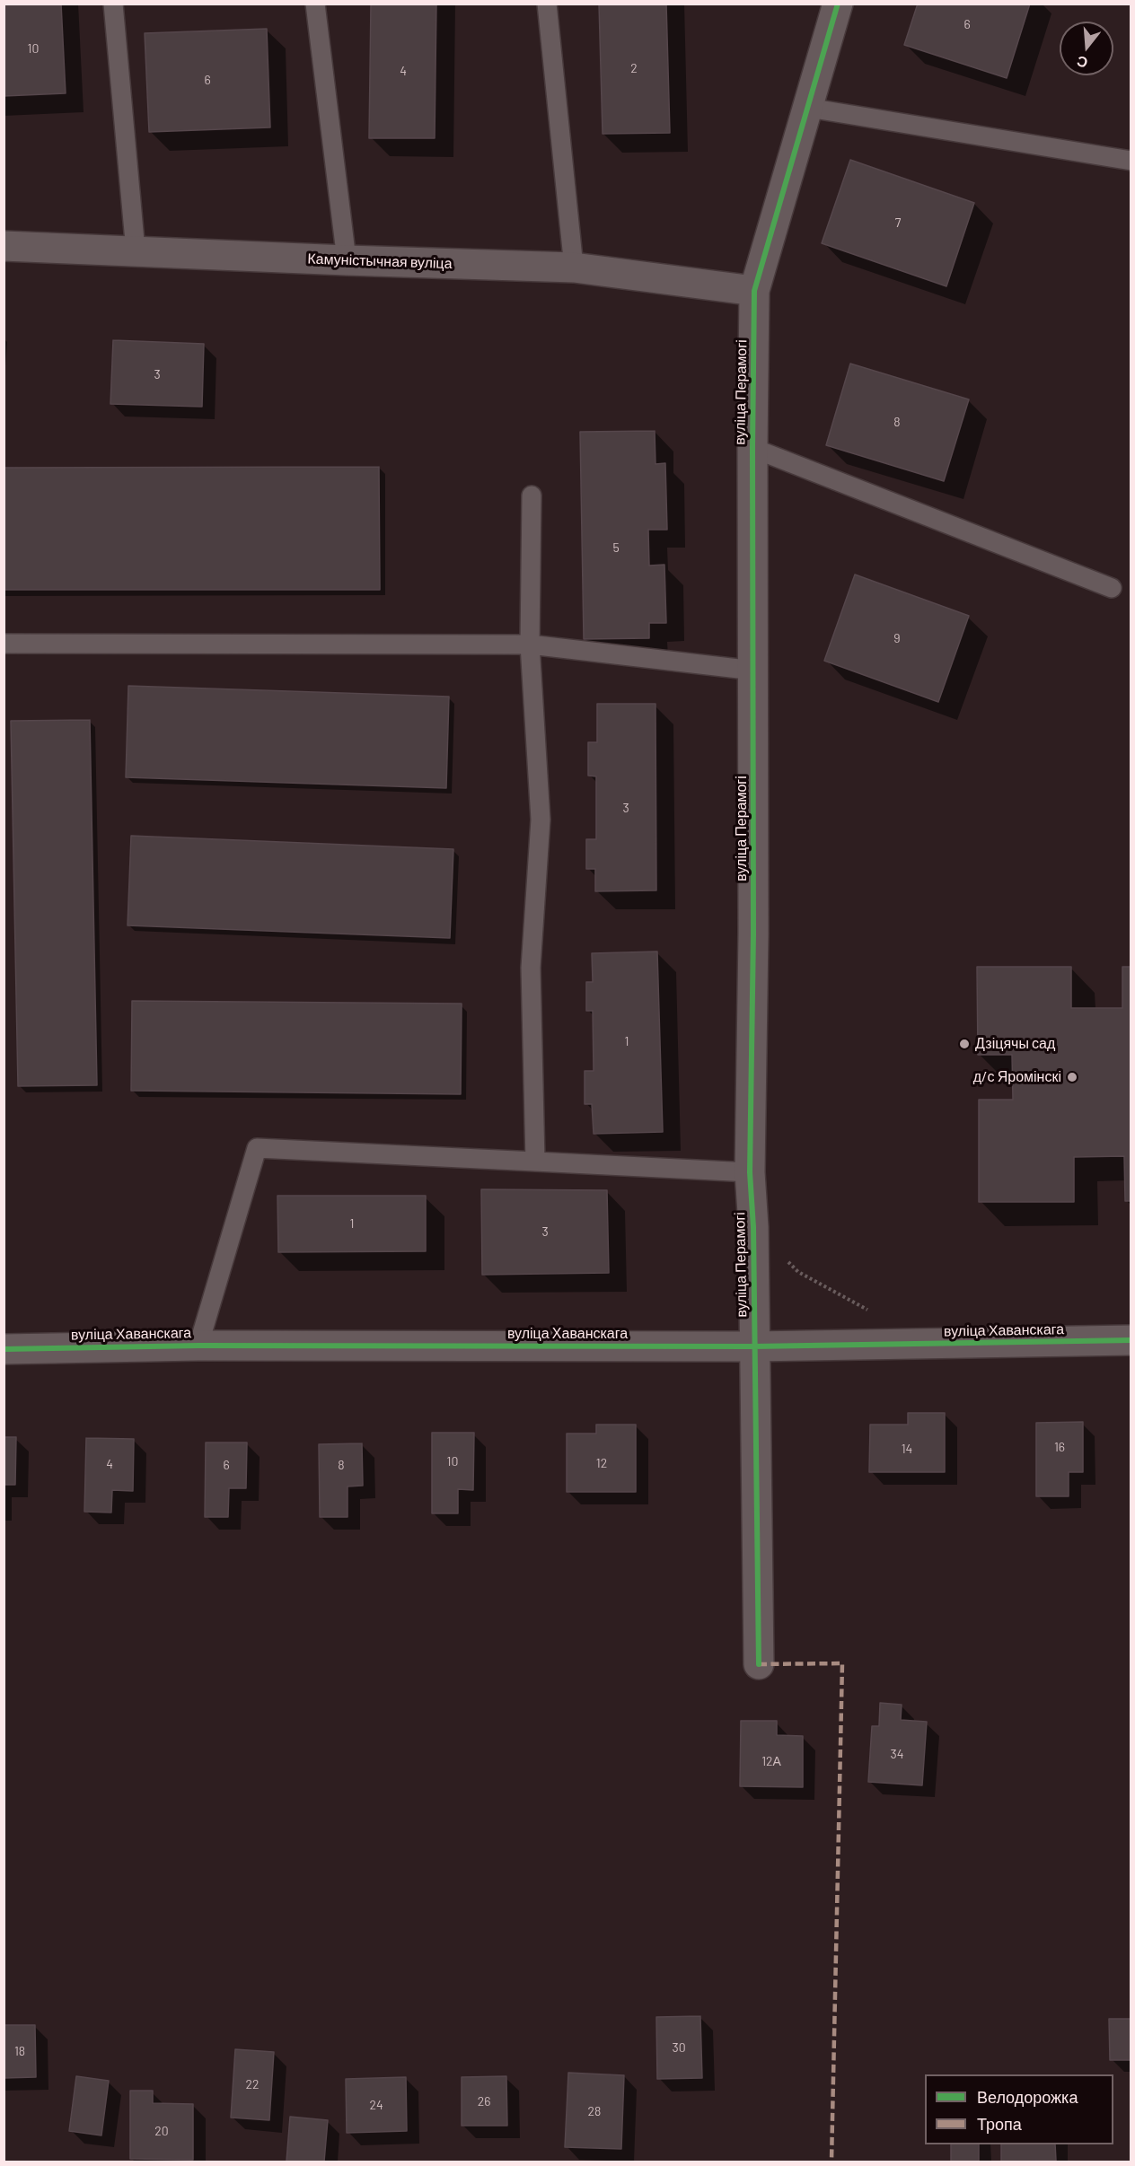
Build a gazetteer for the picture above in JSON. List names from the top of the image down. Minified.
{"streets":{"street":["Камуністычная вуліца","вуліца Перамогі","вуліца Хаванскага"]},"crossings":[["Камуністычная вуліца","вуліца Перамогі"],["вуліца Перамогі","вуліца Хаванскага"]],"places":["Дзіцячы сад","д/с Яромінскі"],"house_numbers":["6","10","2","4","6","7","3","8","5","9","3","1","1","3","16","14","10","12","4","6","8","34","12А","30","18","22","26","24","28","20"],"legend":["Велодорожка","Тропа"],"north":"bottom"}
